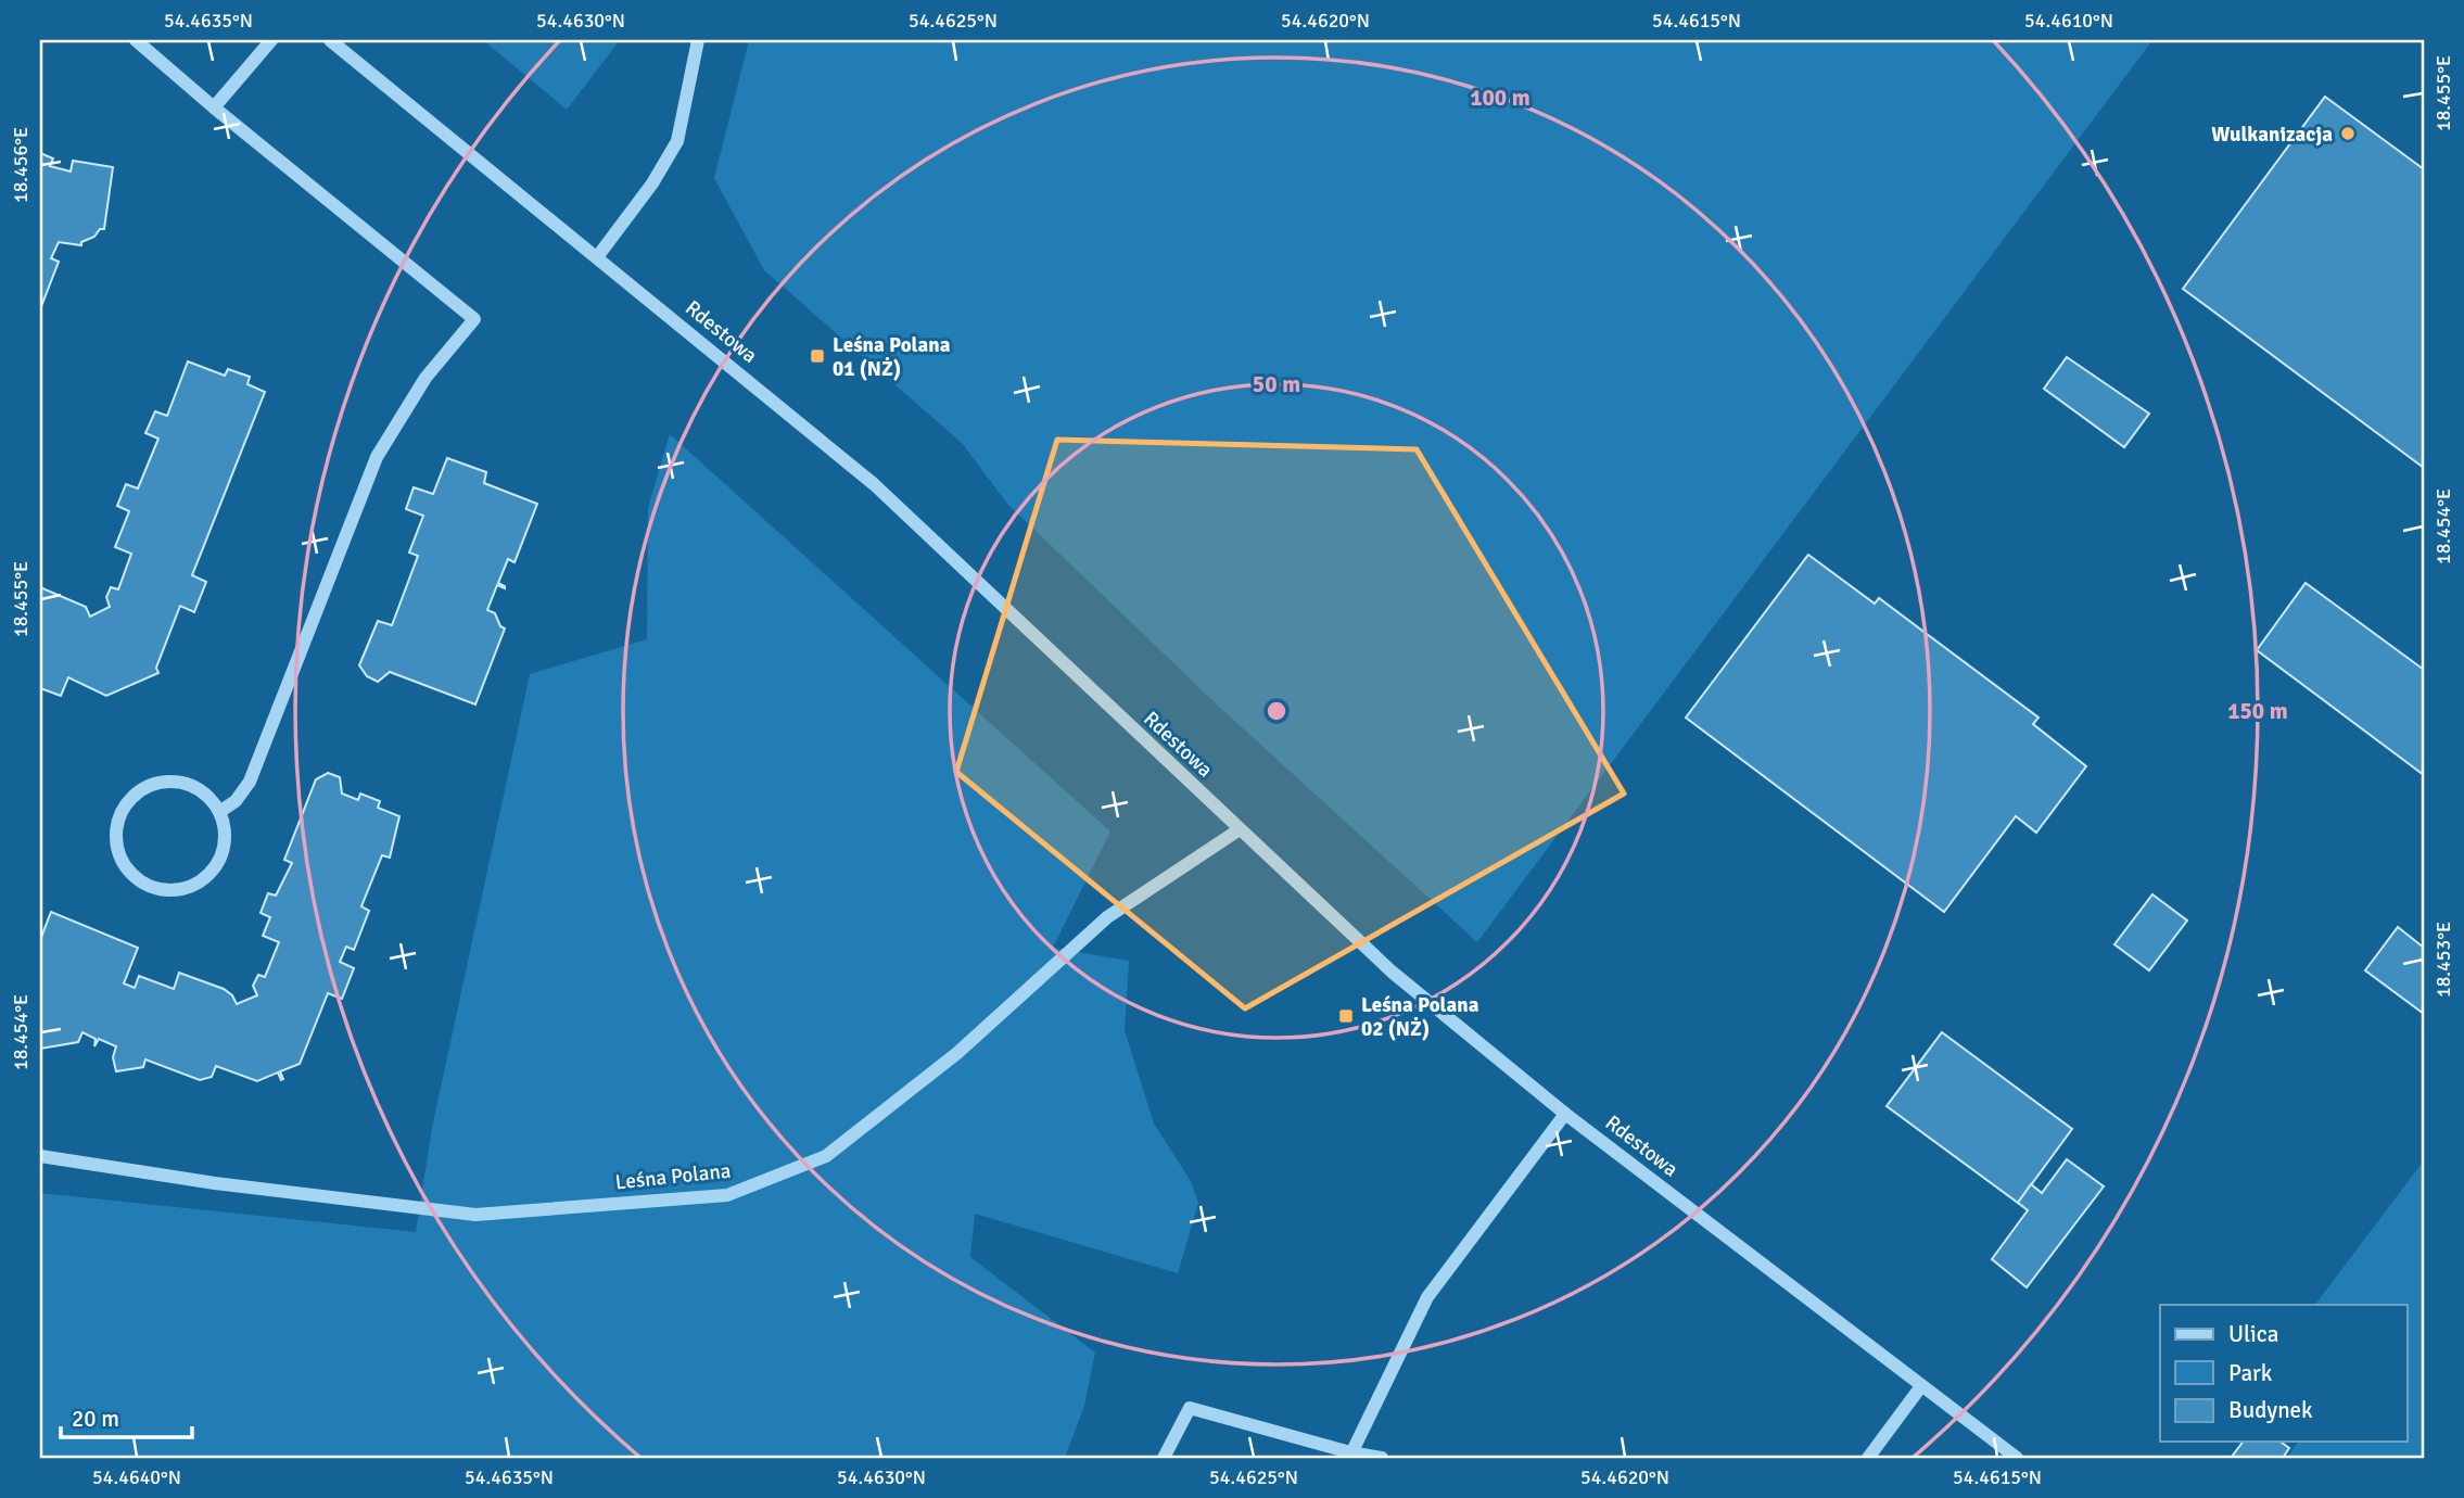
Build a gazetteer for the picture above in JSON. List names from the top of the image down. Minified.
{"streets":{"street":["Rdestowa","Leśna Polana"]},"crossings":[["Rdestowa","Leśna Polana"]],"places":{"other":["Wulkanizacja"],"transit":["Leśna Polana 01 (NŻ)","Leśna Polana 02 (NŻ)"]},"legend":["Ulica","Park","Budynek"],"scale_bar":"20 m","coordinates":["54.4635°N","54.4630°N","54.4625°N","54.4620°N","54.4615°N","54.4610°N","18.455°E","18.456°E","18.454°E","18.453°E","54.4640°N"],"rings":["100 m","50 m","150 m"]}
